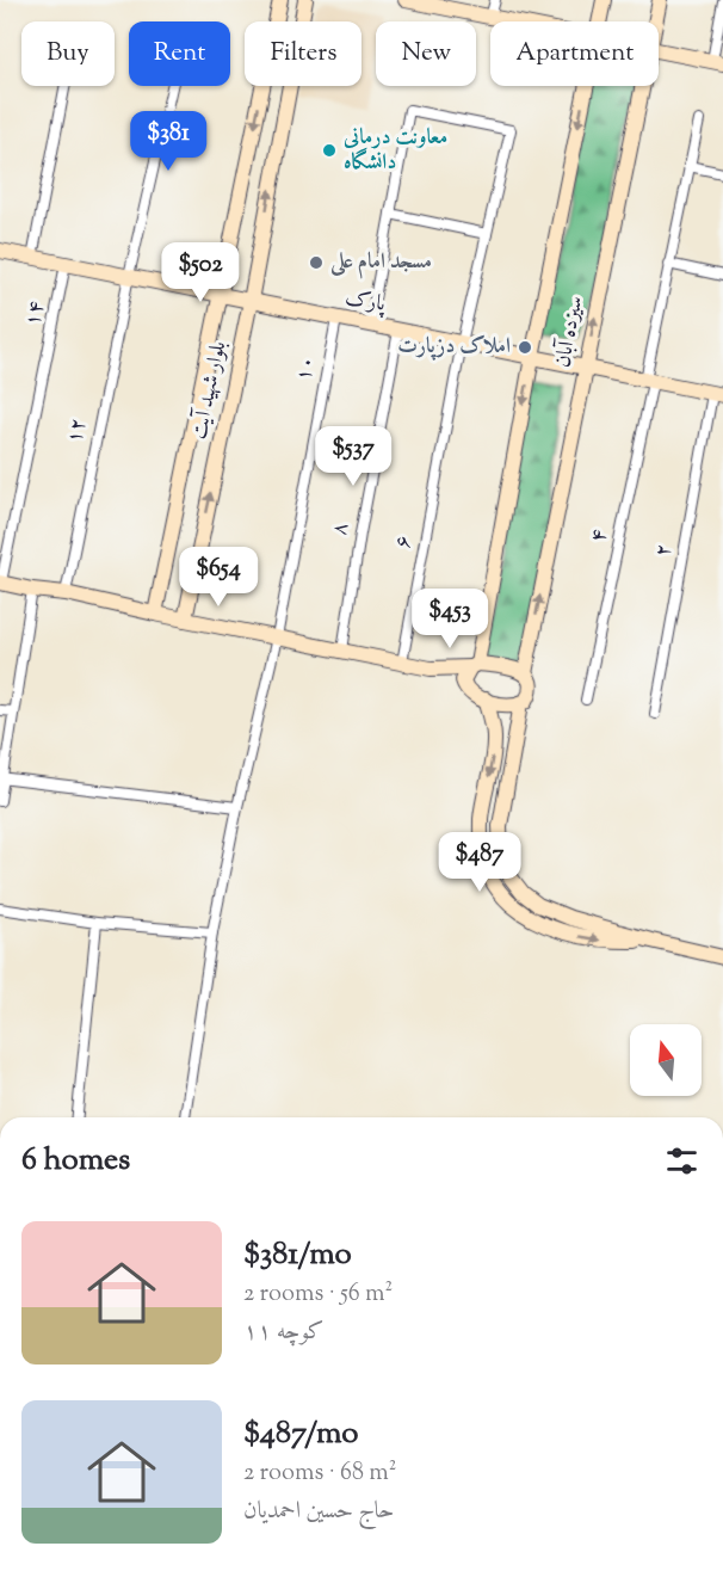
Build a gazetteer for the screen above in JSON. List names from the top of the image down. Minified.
{"streets":{"main road":["پارک","سیزده آبان","بلوار شهید آیت"],"street":["۱۴","۱۰","۱۲","۸","۴","۶","۲"]},"crossings":[["پارک","۱۴"],["پارک","سیزده آبان"],["پارک","۱۰"],["پارک","بلوار شهید آیت"],["پارک","۱۲"],["پارک","۸"],["پارک","۴"],["پارک","۶"],["پارک","۲"]],"places":["معاونت درمانی دانشگاه","مسجد امام علی","املاک دزپارت"],"north":"top","page":{"chip":["Buy","Rent","Filters","New","Apartment"],"price":["$381","$502","$537","$654","$453","$487"],"heading":"6 homes","list":[{"name":"$381/mo","note":"2 rooms · 56 m² · کوچه ۱۱"},{"name":"$487/mo","note":"2 rooms · 68 m² · حاج حسین احمدیان"}]}}
